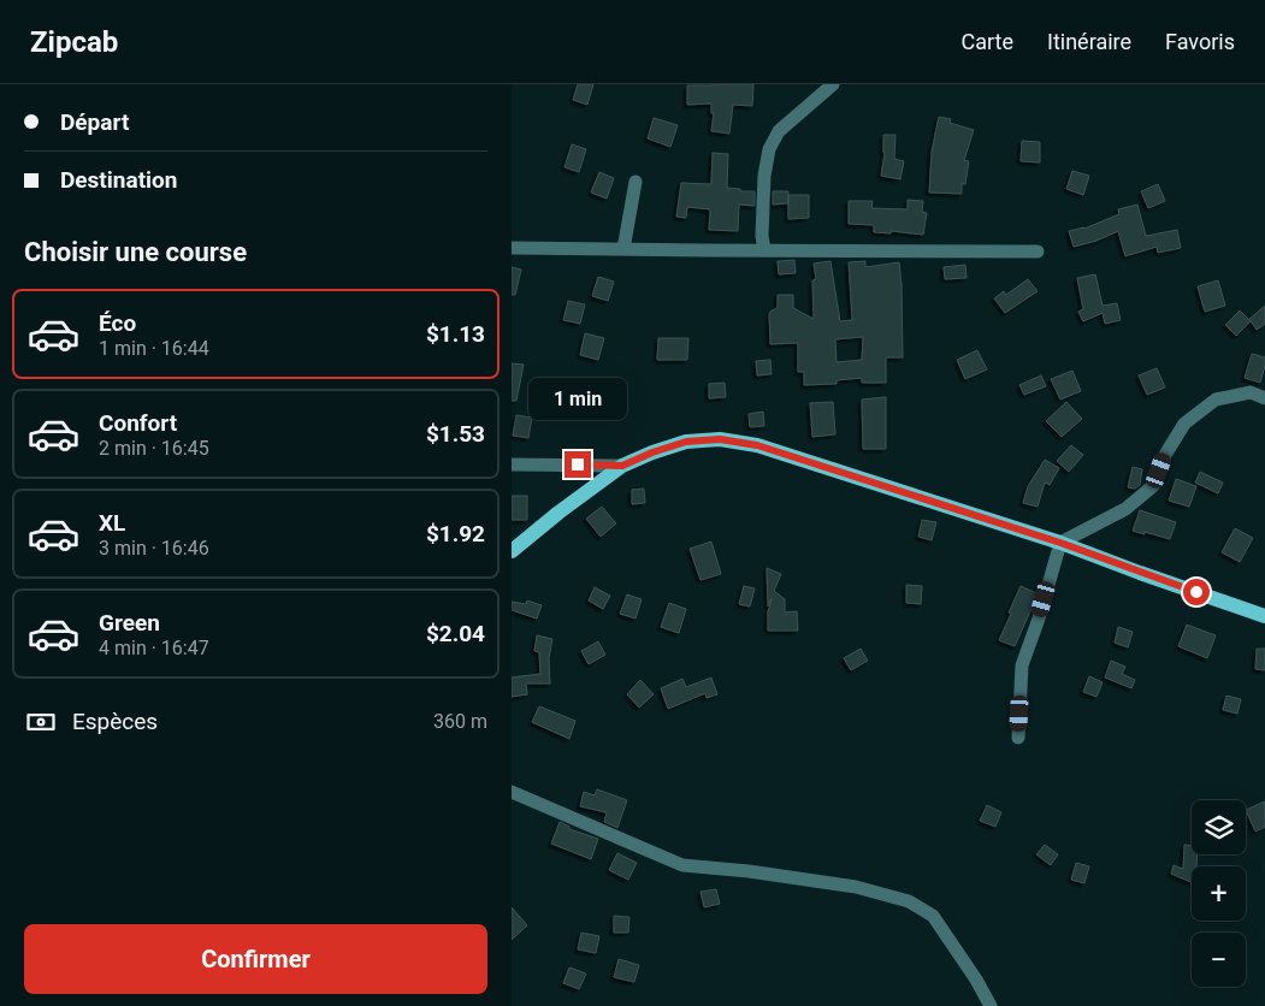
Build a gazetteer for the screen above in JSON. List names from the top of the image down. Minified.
{"page":{"header":"Zipcab","nav":["Carte","Itinéraire","Favoris"],"banner":["Départ","Destination"],"heading":"Choisir une course","list":[{"name":"Éco","note":"1 min · 16:44","value":"$1.13"},{"name":"Confort","note":"2 min · 16:45","value":"$1.53"},{"name":"XL","note":"3 min · 16:46","value":"$1.92"},{"name":"Green","note":"4 min · 16:47","value":"$2.04"}],"bubble":"1 min","pay":["Espèces","360 m"],"map_buttons":["+","−"],"buttons":"Confirmer"}}
